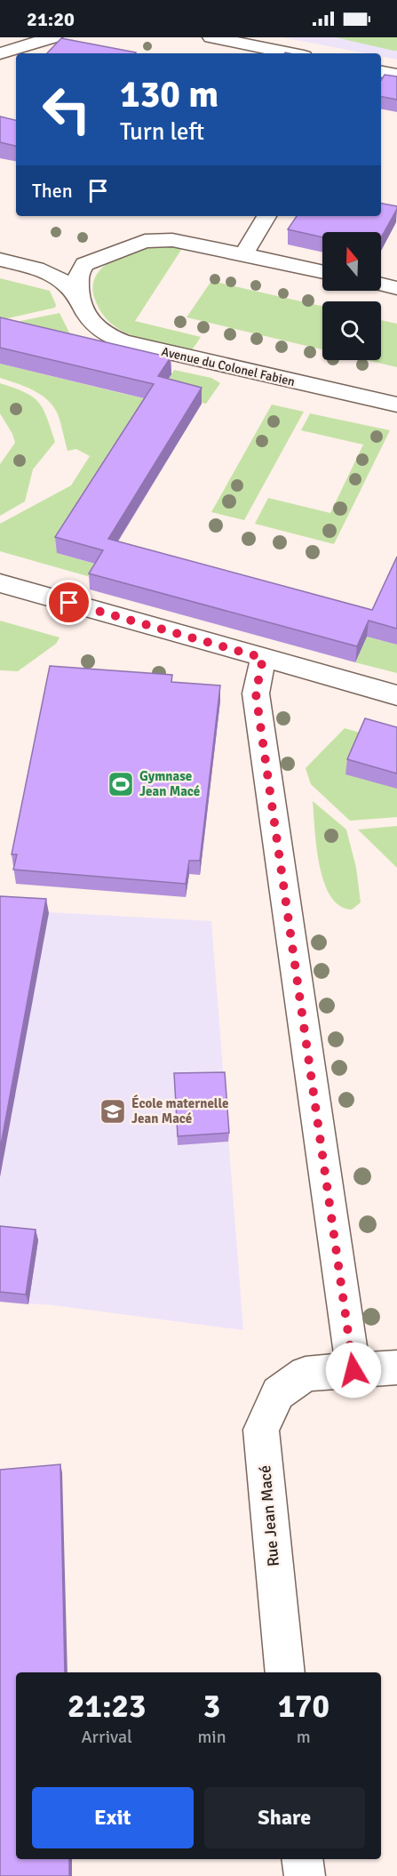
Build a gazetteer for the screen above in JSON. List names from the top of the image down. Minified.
{"streets":{"street":["Avenue du Colonel Fabien","Rue Jean Macé"]},"places":{"sports":["Gymnase Jean Macé"],"school or university":["École maternelle Jean Macé"]},"north":"top","page":{"status":"21:20","turn":["130 m","Turn left"],"then":"Then","eta":["21:23","Arrival","3","min","170","m"],"buttons":["Exit","Share"]}}
